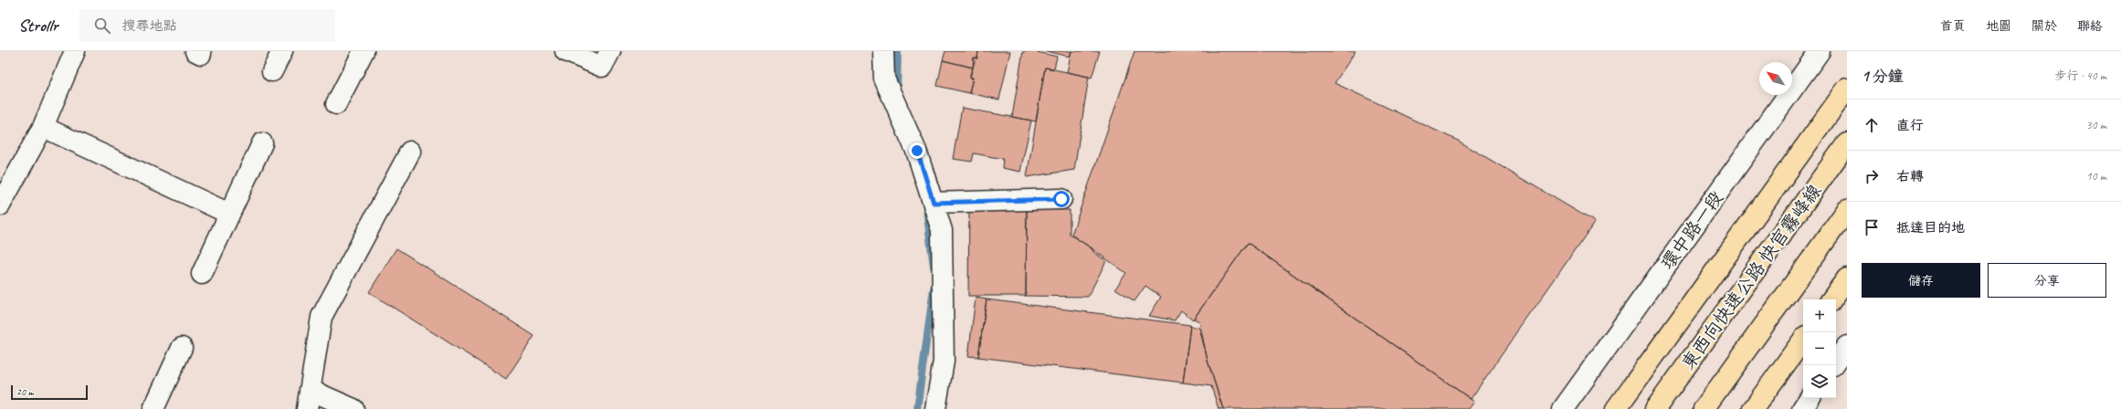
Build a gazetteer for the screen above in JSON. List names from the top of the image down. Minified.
{"streets":{"highway":["東西向快速公路 快官霧峰線"],"street":["環中路一段"]},"scale_bar":"20 m","north":"top left","page":{"header":"Strollr","search":"搜尋地點","nav":["首頁","地圖","關於","聯絡"],"heading":["1 分鐘","步行 · 40 m"],"list":[["直行","30 m"],["右轉","10 m"],"抵達目的地"],"buttons":["儲存","分享"],"map_buttons":["+","−"],"scale":"20 m"}}
